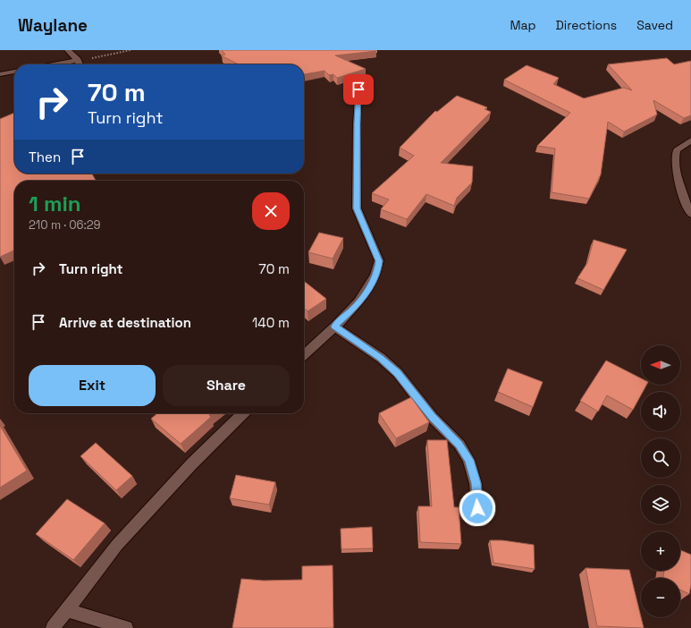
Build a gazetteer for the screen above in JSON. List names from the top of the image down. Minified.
{"north":"left","page":{"header":"Waylane","nav":["Map","Directions","Saved"],"turn":["70 m","Turn right"],"then":"Then","heading":["1 min","210 m · 06:29"],"list":[{"name":"Turn right","value":"70 m"},{"name":"Arrive at destination","value":"140 m"}],"map_buttons":["+","−"],"buttons":["Exit","Share"]}}
